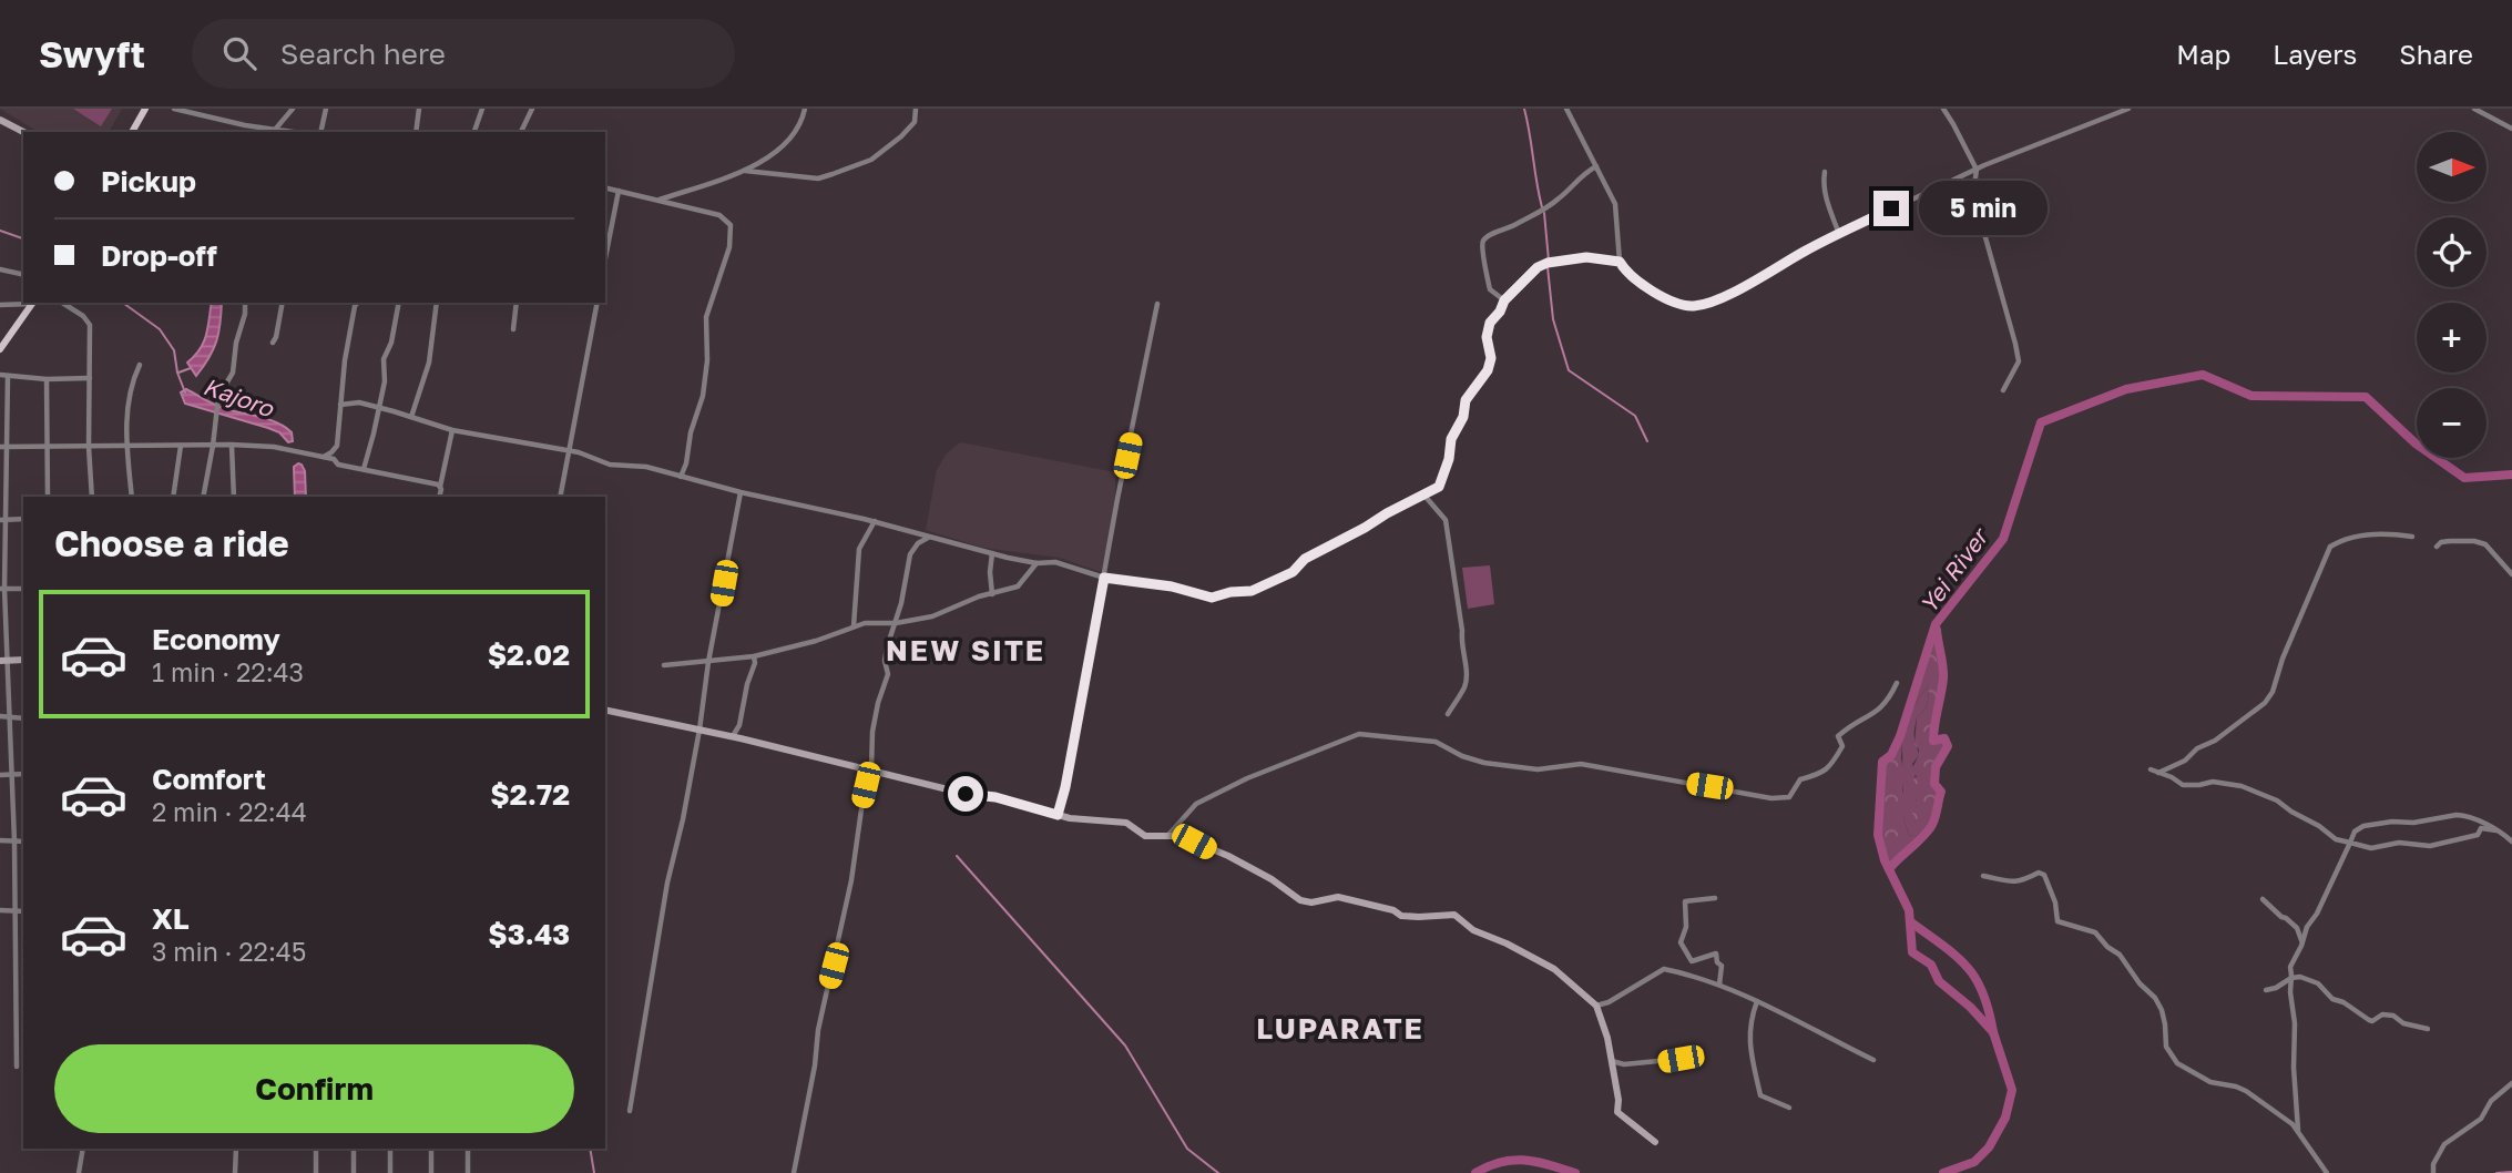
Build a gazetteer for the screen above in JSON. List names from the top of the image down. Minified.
{"districts":["NEW SITE","LUPARATE"],"water":["Kajoro","Yei River"],"north":"right","page":{"header":"Swyft","search":"Search here","nav":["Map","Layers","Share"],"map_buttons":["+","−"],"banner":["Pickup","Drop-off"],"bubble":"5 min","heading":"Choose a ride","list":[{"name":"Economy","note":"1 min · 22:43","value":"$2.02"},{"name":"Comfort","note":"2 min · 22:44","value":"$2.72"},{"name":"XL","note":"3 min · 22:45","value":"$3.43"}],"buttons":"Confirm"}}
